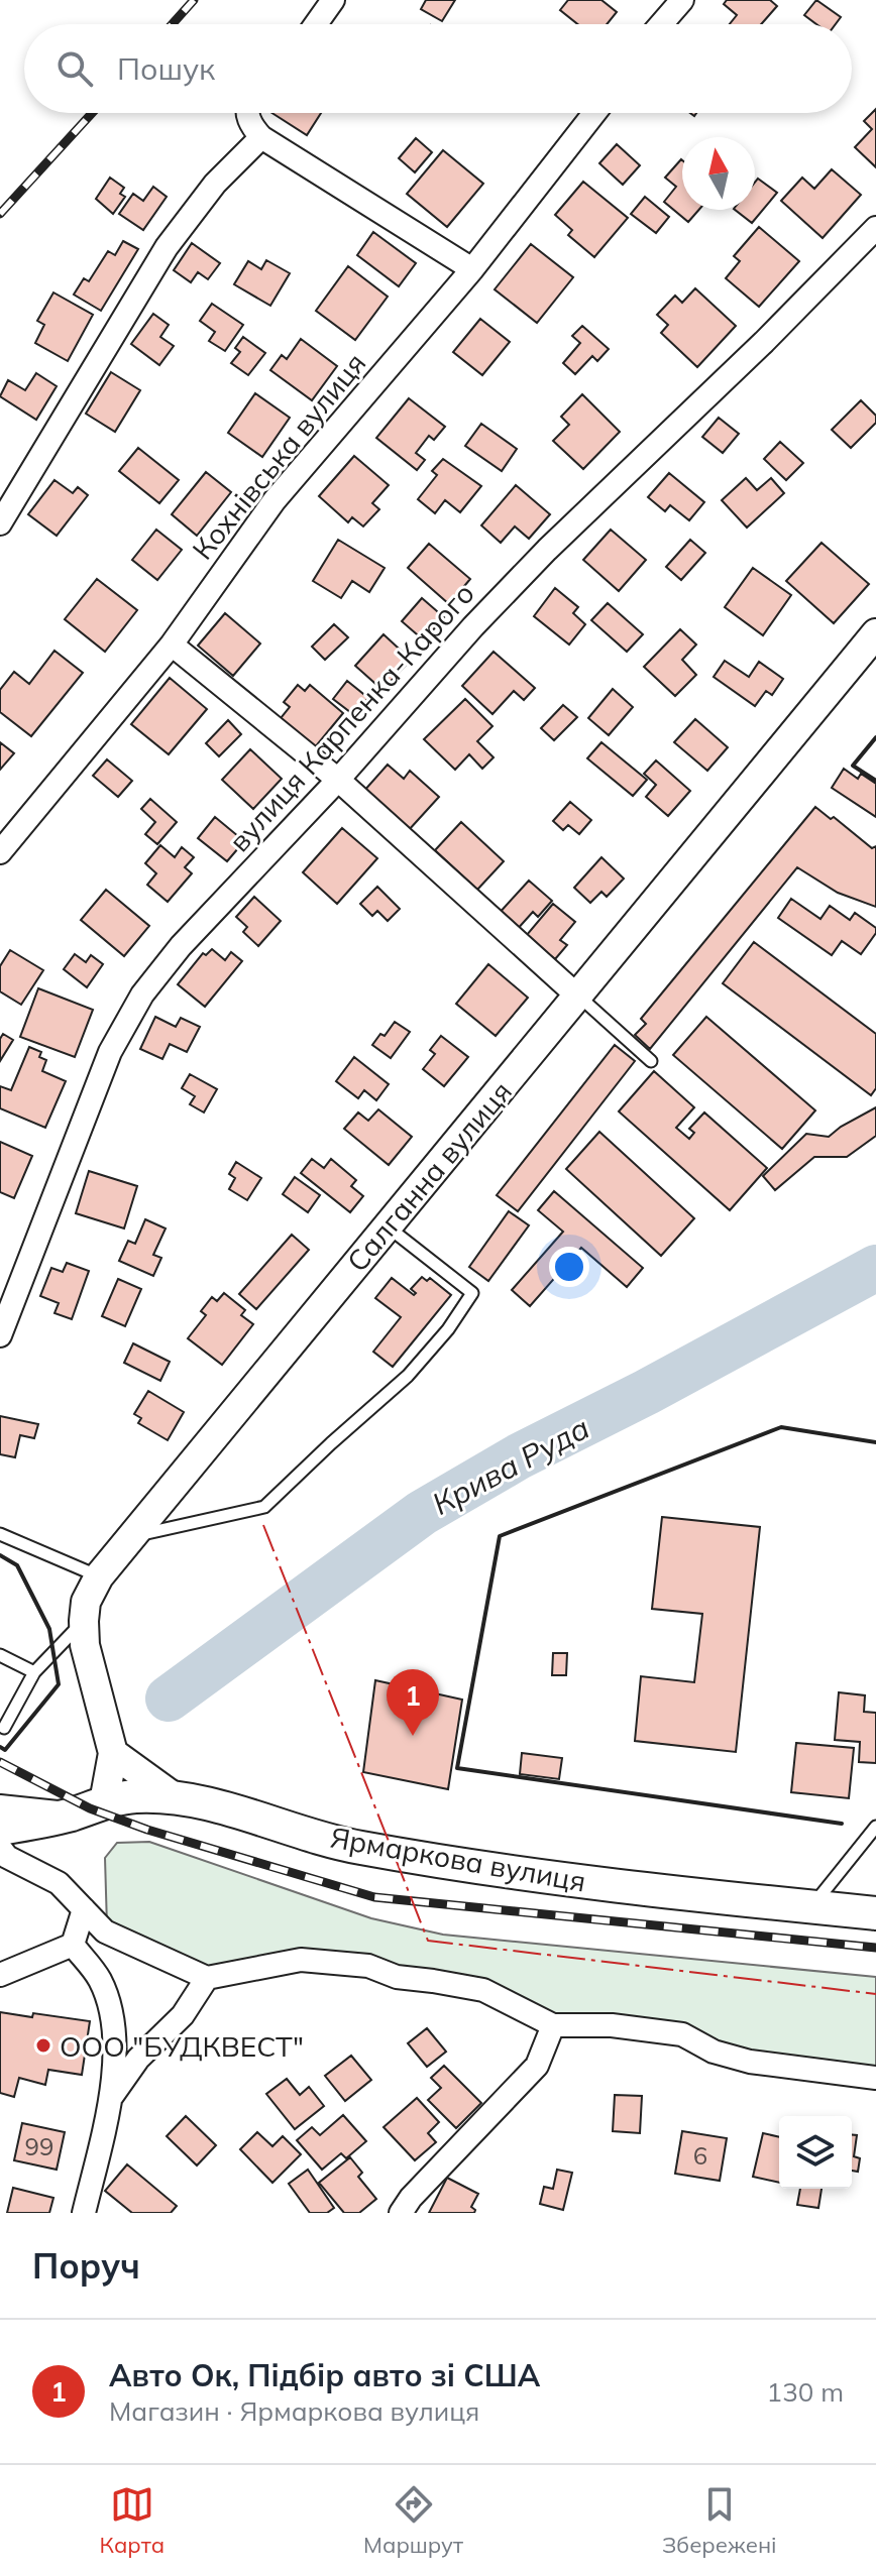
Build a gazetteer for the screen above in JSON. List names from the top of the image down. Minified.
{"streets":{"main road":["Ярмаркова вулиця"],"street":["Кохнівська вулиця","вулиця Карпенка-Карого","Салганна вулиця"]},"crossings":[["Салганна вулиця","Ярмаркова вулиця"]],"water":["Крива Руда"],"places":["ООО \"БУДКВЕСТ\""],"house_numbers":["99","6"],"north":"top","page":{"search":"Пошук","pins":"1","heading":"Поруч","list":[{"mark":"1","name":"Авто Ок, Підбір авто зі США","note":"Магазин · Ярмаркова вулиця","value":"130 m"}],"nav":["Карта","Маршрут","Збережені"]}}
